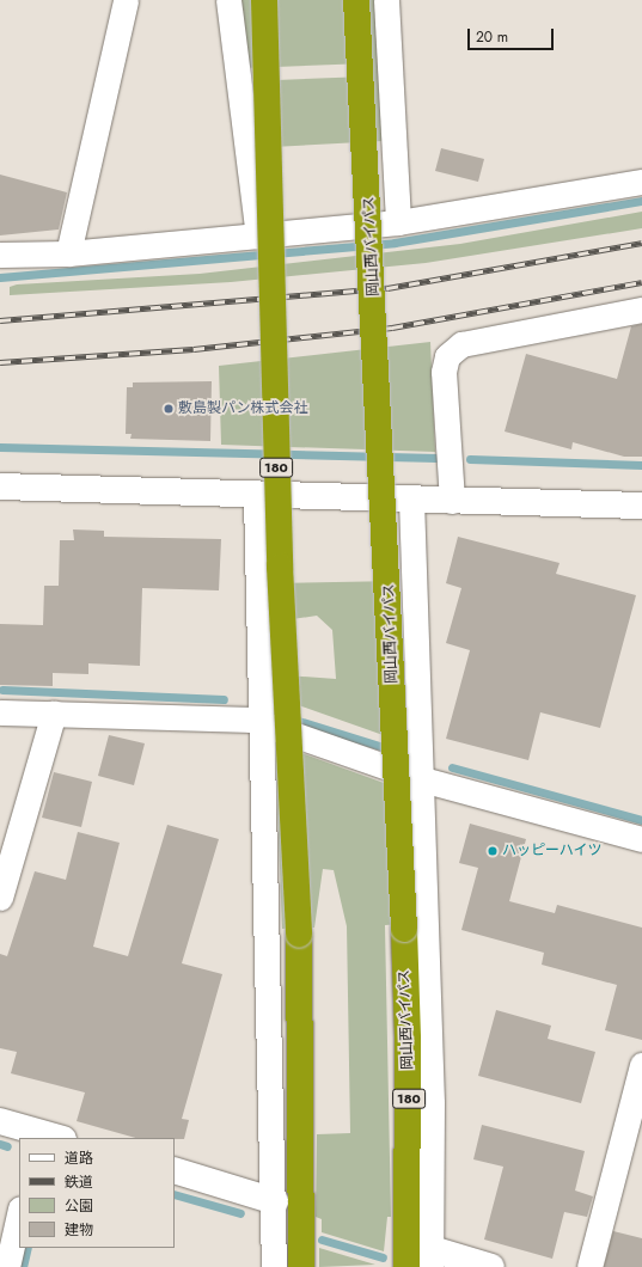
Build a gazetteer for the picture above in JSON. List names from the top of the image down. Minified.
{"streets":{"highway":["岡山西バイパス","180"]},"places":["敷島製パン株式会社","ハッピーハイツ"],"legend":["道路","鉄道","公園","建物"],"scale_bar":"20 m"}
